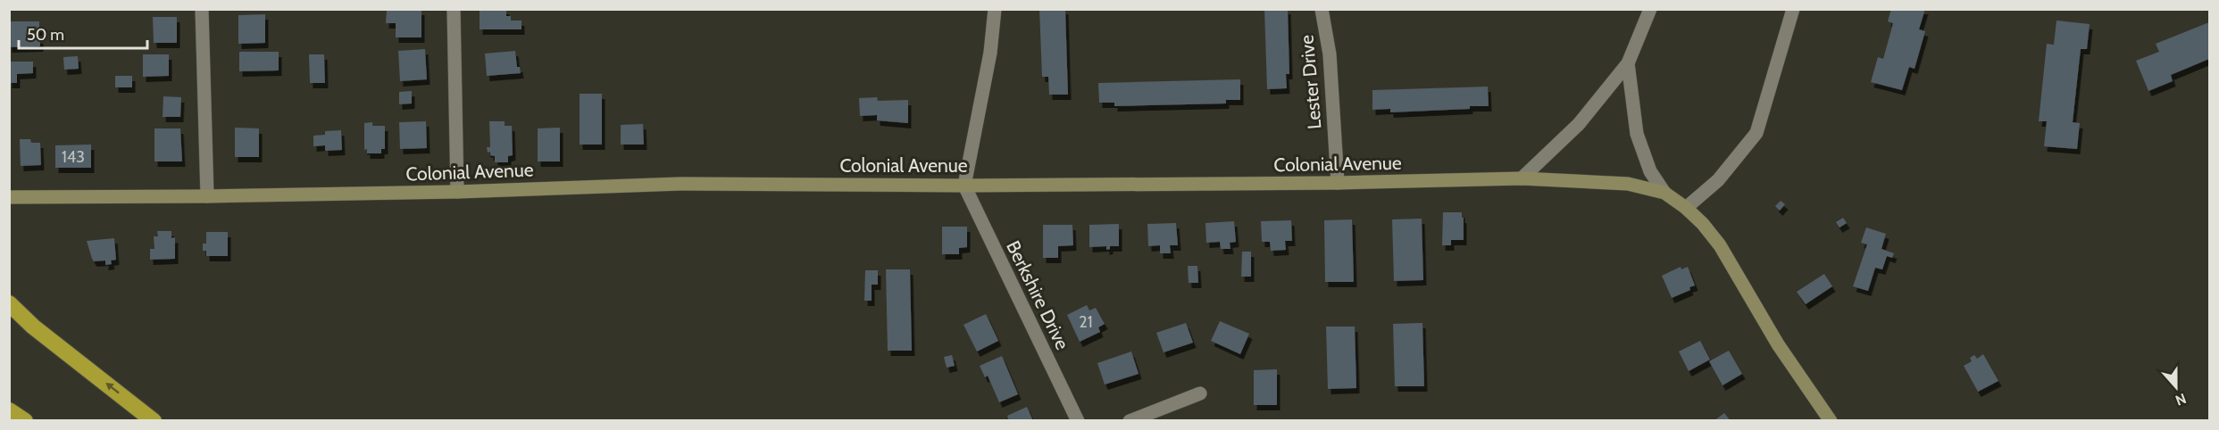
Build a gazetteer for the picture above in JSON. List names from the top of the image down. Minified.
{"streets":{"street":["Lester Drive","Colonial Avenue","Berkshire Drive"]},"crossings":[["Lester Drive","Colonial Avenue"],["Colonial Avenue","Berkshire Drive"]],"house_numbers":["143","21"],"scale_bar":"50 m","north":"bottom"}
